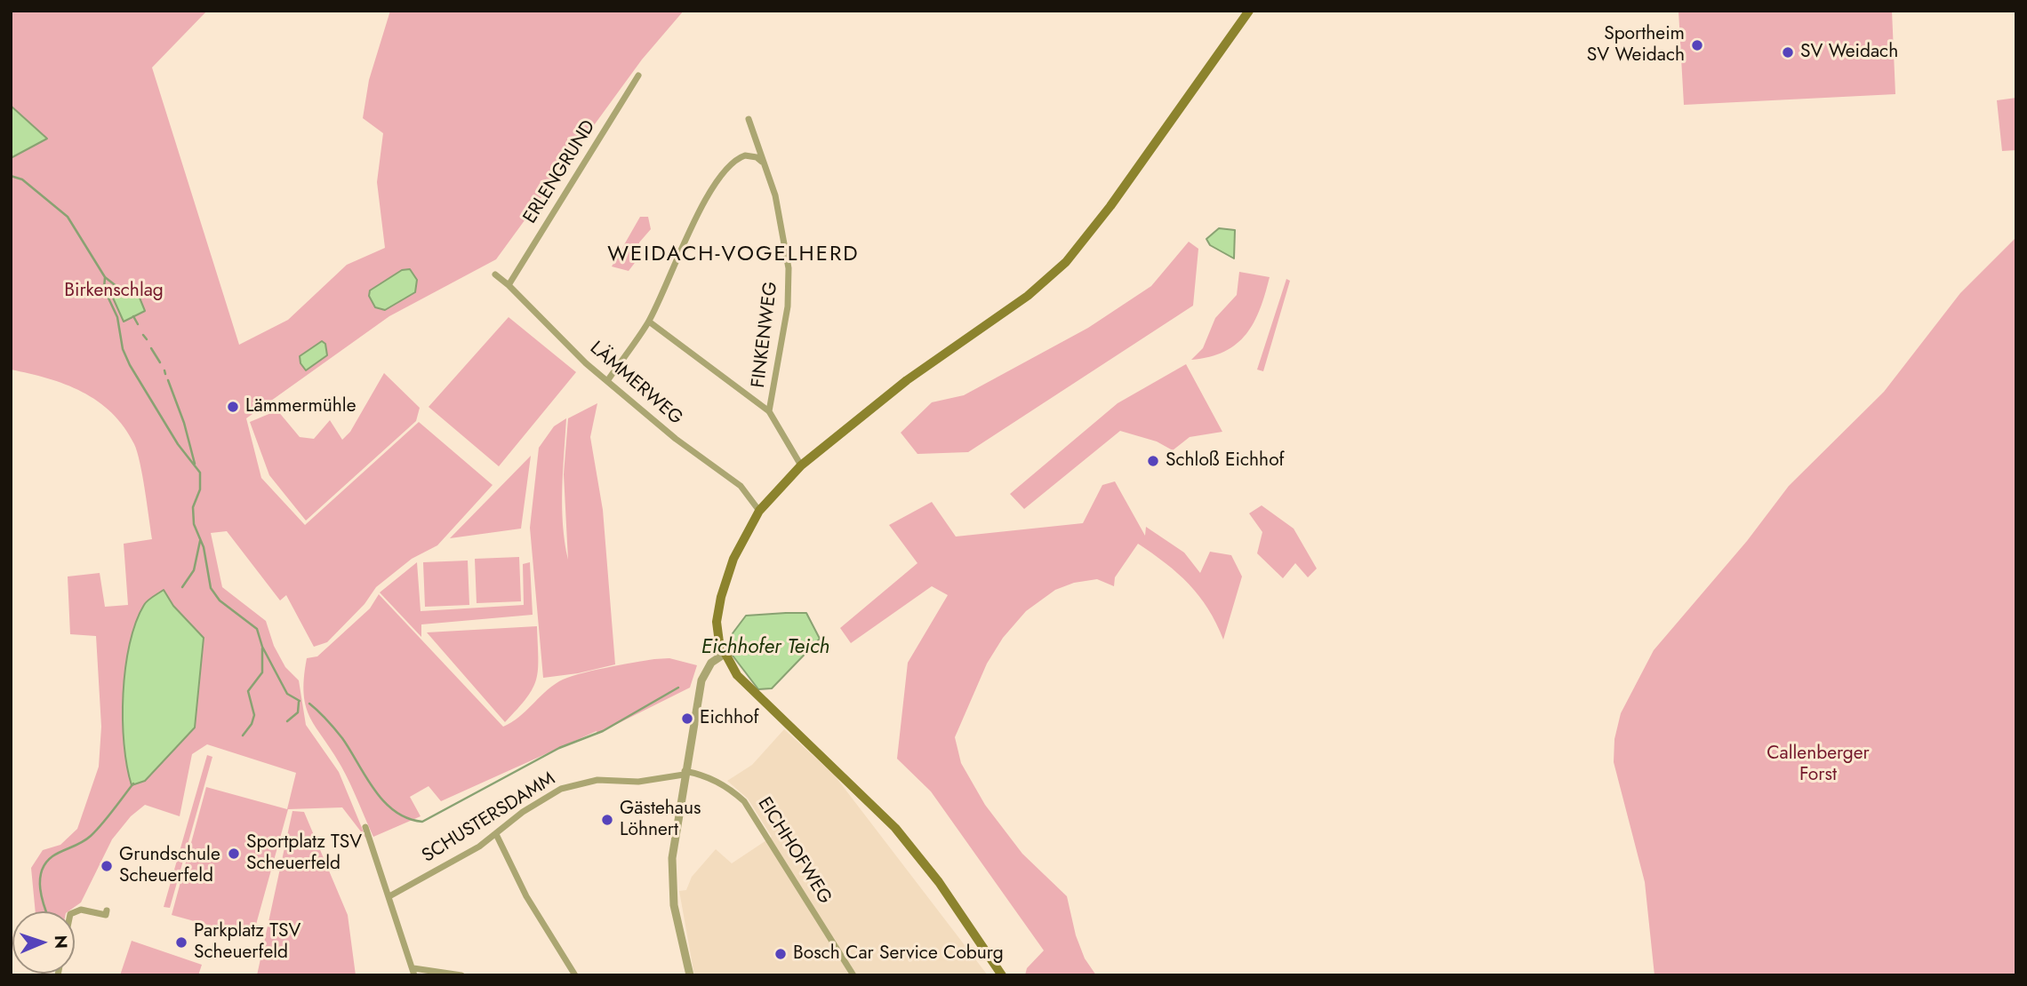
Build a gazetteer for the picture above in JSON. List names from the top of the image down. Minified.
{"streets":{"street":["ERLENGRUND","FINKENWEG","LÄMMERWEG","SCHUSTERSDAMM","EICHHOFWEG"]},"crossings":[["ERLENGRUND","LÄMMERWEG"],["SCHUSTERSDAMM","EICHHOFWEG"]],"districts":["WEIDACH-VOGELHERD"],"water":["Eichhofer Teich"],"parks":["Birkenschlag","Callenberger Forst"],"places":["Sportheim SV Weidach","SV Weidach","Lämmermühle","Schloß Eichhof","Eichhof","Gästehaus Löhnert","Sportplatz TSV Scheuerfeld","Grundschule Scheuerfeld","Parkplatz TSV Scheuerfeld","Bosch Car Service Coburg"],"north":"right"}
